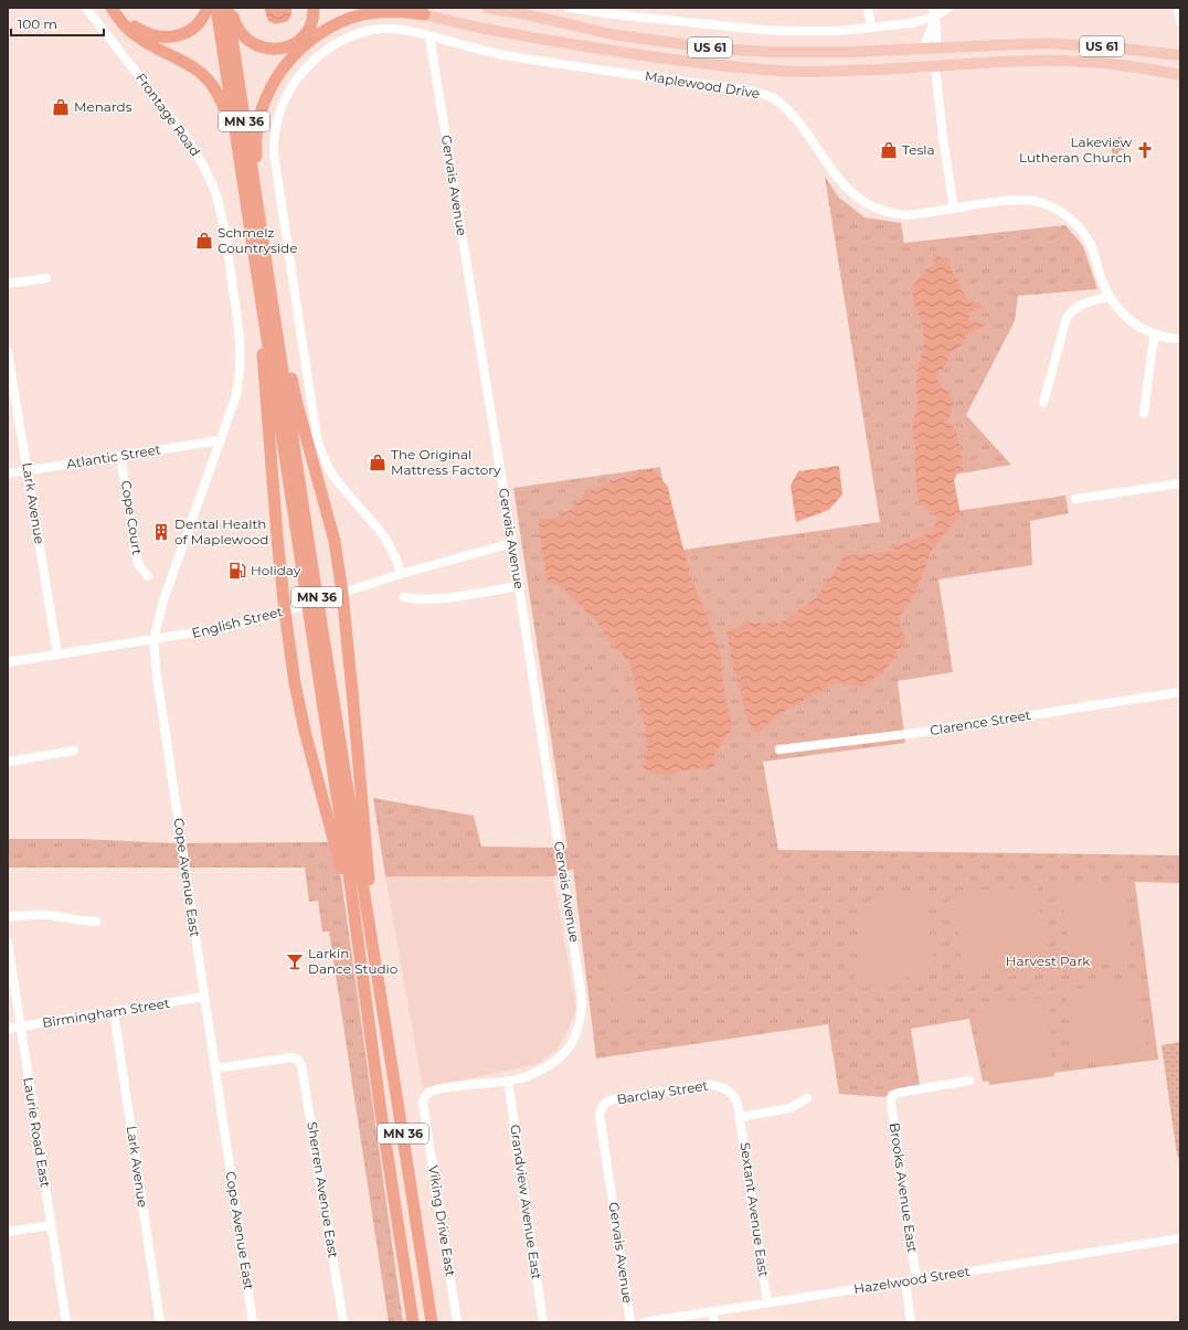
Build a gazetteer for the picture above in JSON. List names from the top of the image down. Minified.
{"streets":{"highway":["MN 36"],"main road":["US 61"],"street":["Maplewood Drive","Frontage Road","Gervais Avenue","Atlantic Street","Lark Avenue","Cope Court","English Street","Clarence Street","Cope Avenue East","Birmingham Street","Barclay Street","Laurie Road East","Brooks Avenue East","Sherren Avenue East","Grandview Avenue East","Sextant Avenue East","Viking Drive East","Hazelwood Street"]},"crossings":[["Maplewood Drive","Gervais Avenue"],["Maplewood Drive","English Street"],["Frontage Road","Atlantic Street"],["Frontage Road","Cope Avenue East"],["Gervais Avenue","English Street"],["Gervais Avenue","Barclay Street"],["Atlantic Street","Lark Avenue"],["Atlantic Street","Cope Court"],["Atlantic Street","Cope Avenue East"],["Lark Avenue","English Street"],["Lark Avenue","Birmingham Street"],["English Street","Cope Avenue East"],["Cope Avenue East","Birmingham Street"],["Cope Avenue East","Sherren Avenue East"],["Birmingham Street","Laurie Road East"],["Barclay Street","Sextant Avenue East"],["Brooks Avenue East","Hazelwood Street"],["Sextant Avenue East","Hazelwood Street"]],"parks":["Harvest Park"],"places":{"shop":["Menards","Tesla","Schmelz Countryside","The Original Mattress Factory"],"church":["Lakeview Lutheran Church"],"building":["Dental Health of Maplewood"],"fuel station":["Holiday"],"bar":["Larkin Dance Studio"]},"scale_bar":"100 m"}
